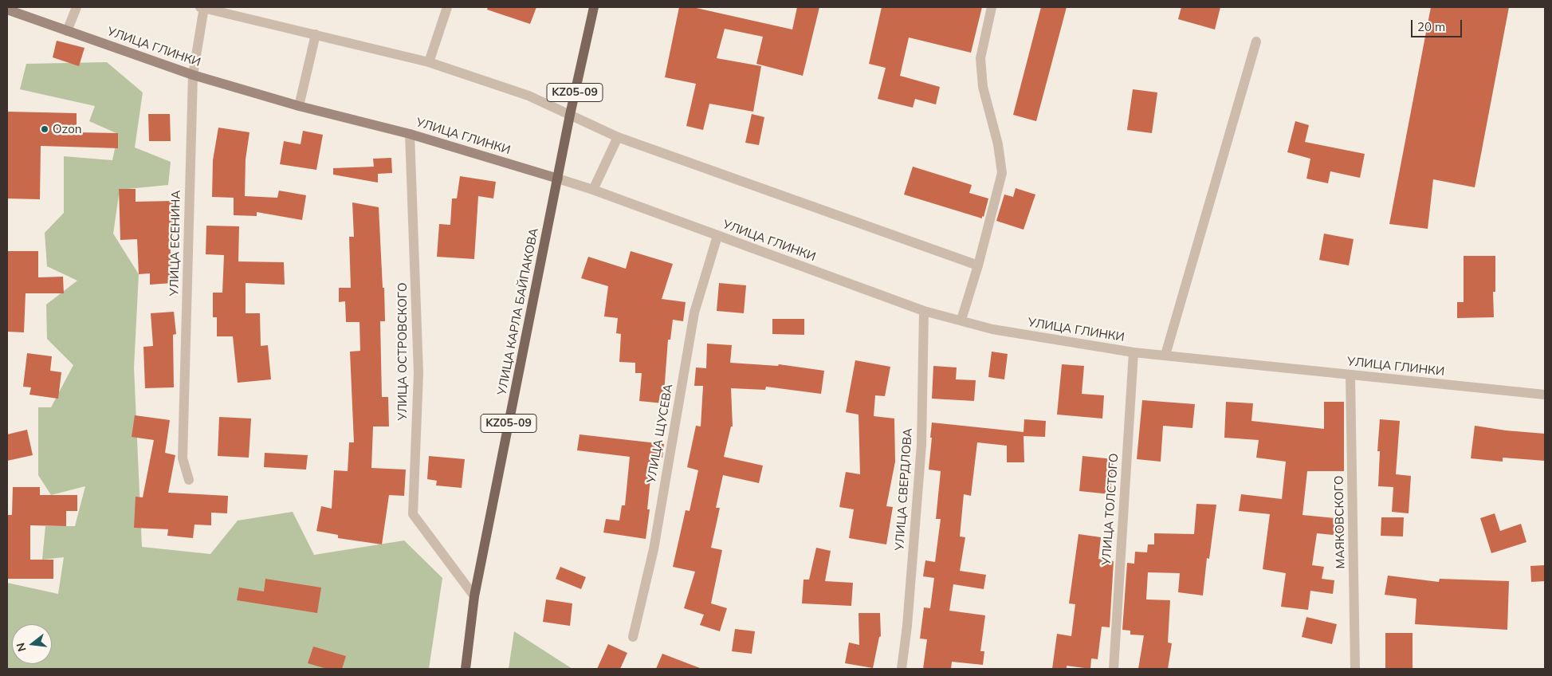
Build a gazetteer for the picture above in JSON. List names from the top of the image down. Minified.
{"streets":{"main road":["УЛИЦА ГЛИНКИ","KZ05-09","УЛИЦА КАРЛА БАЙПАКОВА"],"street":["УЛИЦА ЕСЕНИНА","УЛИЦА ОСТРОВСКОГО","УЛИЦА ЩУСЕВА","УЛИЦА СВЕРДЛОВА","УЛИЦА ТОЛСТОГО","МАЯКОВСКОГО"]},"crossings":[["УЛИЦА ГЛИНКИ","УЛИЦА ЕСЕНИНА"],["УЛИЦА ГЛИНКИ","УЛИЦА КАРЛА БАЙПАКОВА"],["УЛИЦА ГЛИНКИ","УЛИЦА ОСТРОВСКОГО"],["УЛИЦА ГЛИНКИ","УЛИЦА ЩУСЕВА"],["УЛИЦА ГЛИНКИ","УЛИЦА СВЕРДЛОВА"],["УЛИЦА ГЛИНКИ","УЛИЦА ТОЛСТОГО"],["УЛИЦА ГЛИНКИ","МАЯКОВСКОГО"],["УЛИЦА КАРЛА БАЙПАКОВА","УЛИЦА ОСТРОВСКОГО"]],"places":["Ozon"],"scale_bar":"20 m","north":"left"}
